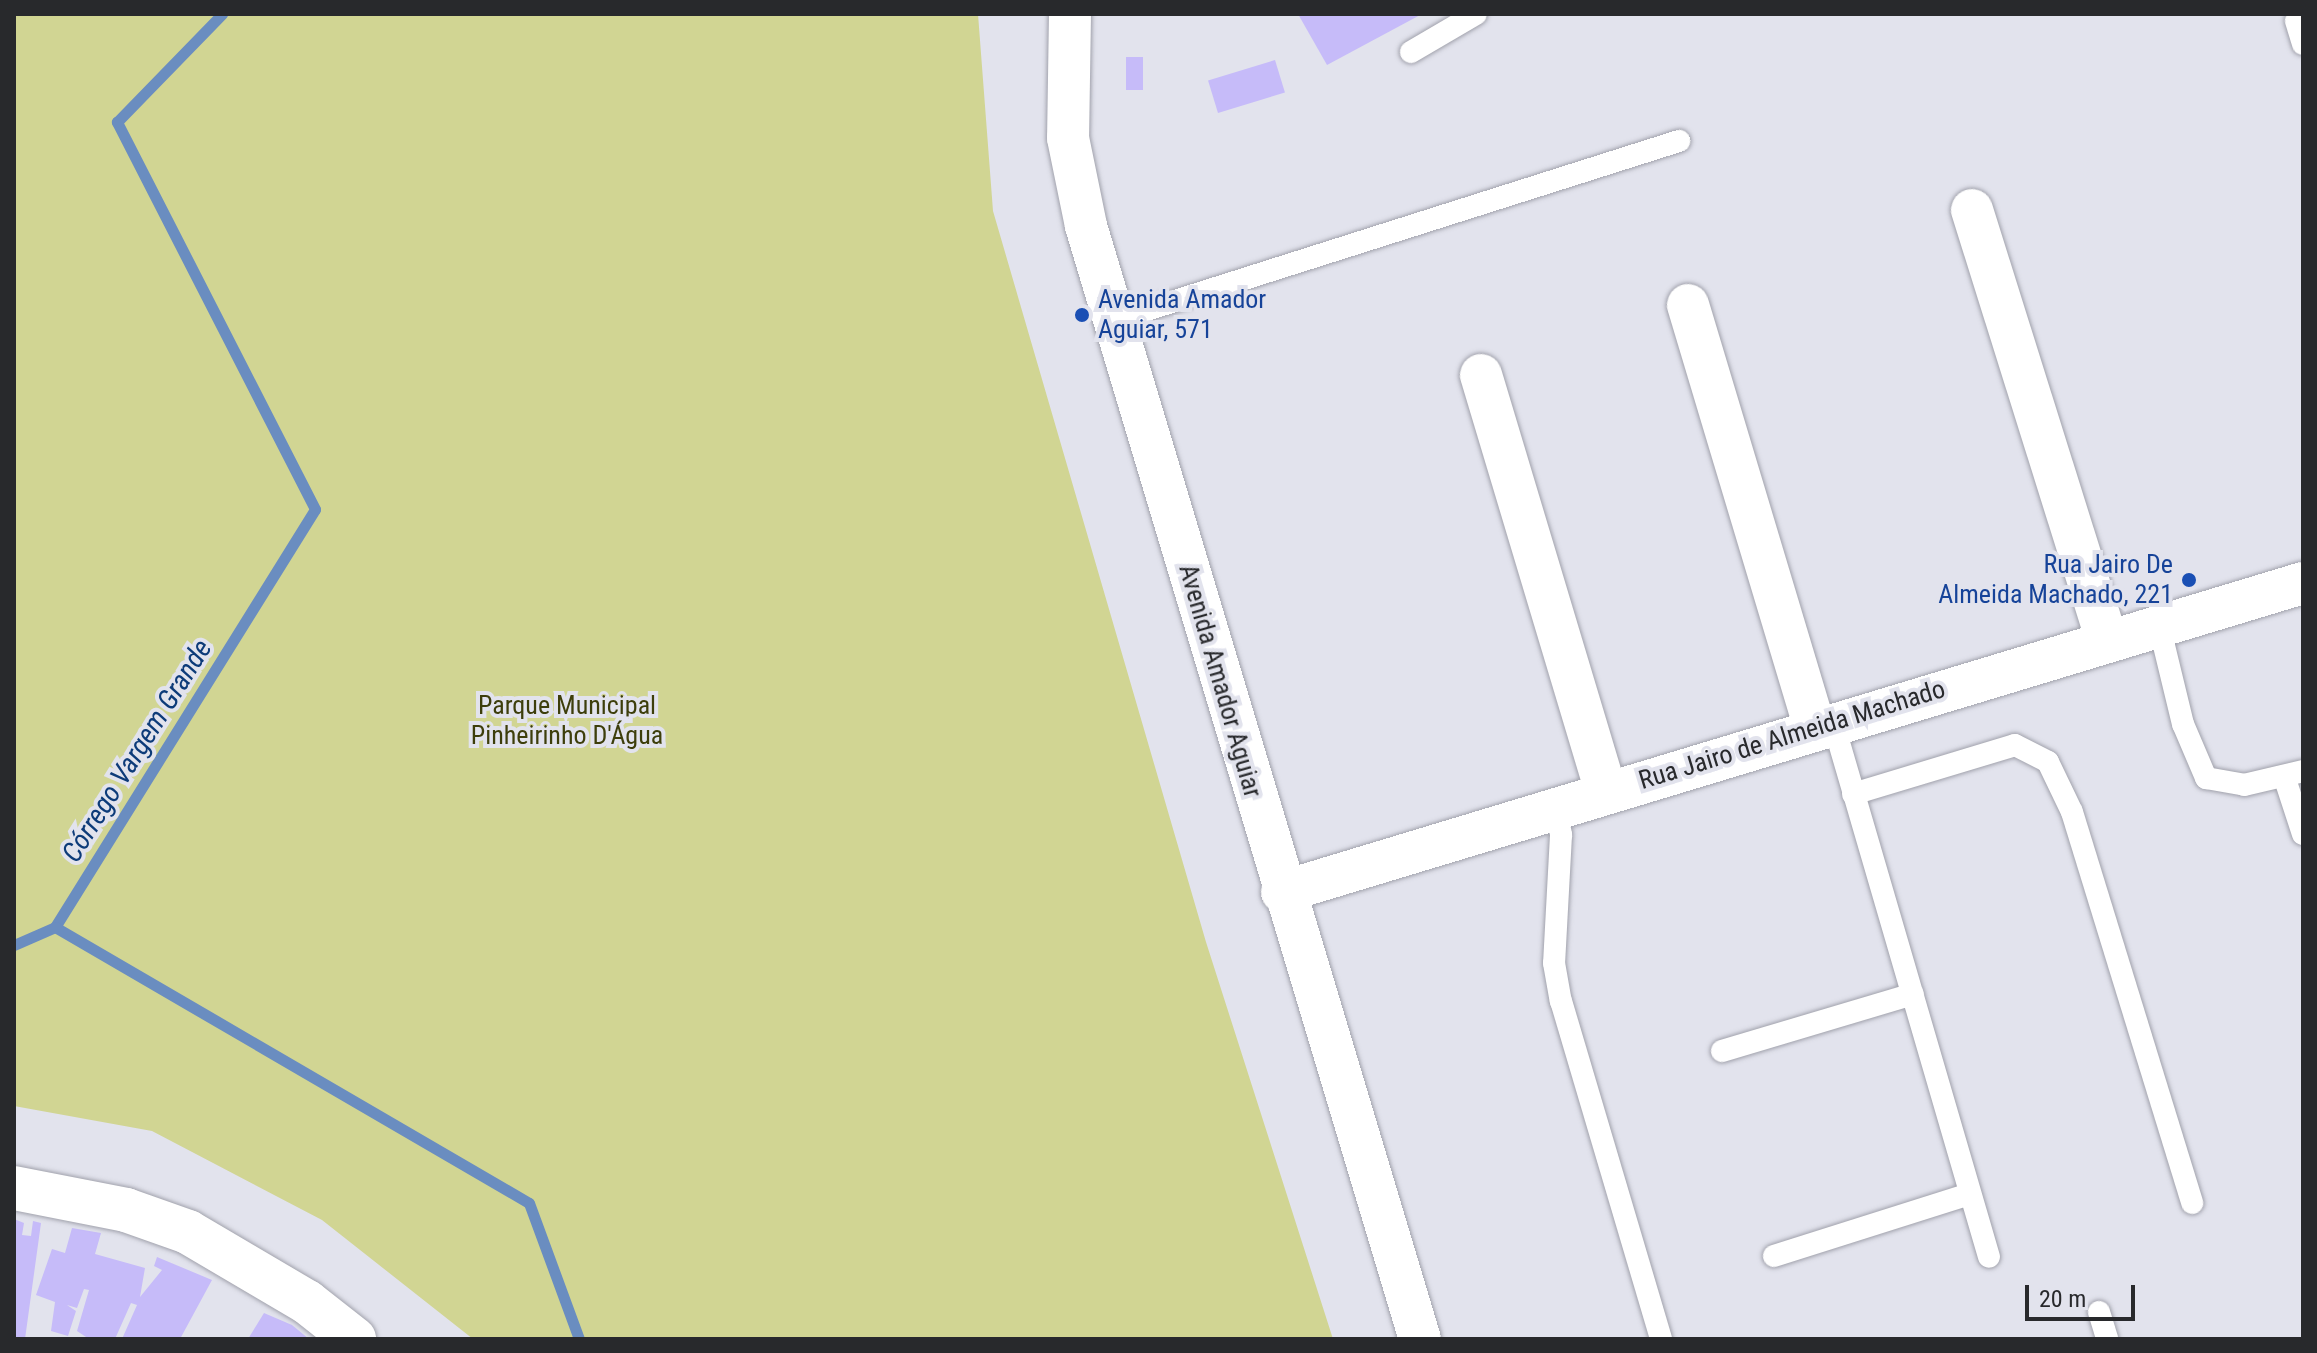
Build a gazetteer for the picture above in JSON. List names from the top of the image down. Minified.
{"streets":{"street":["Avenida Amador Aguiar","Rua Jairo de Almeida Machado"]},"crossings":[["Avenida Amador Aguiar","Rua Jairo de Almeida Machado"]],"water":["Córrego Vargem Grande"],"parks":["Parque Municipal Pinheirinho D'Água"],"places":["Avenida Amador Aguiar, 571","Rua Jairo De Almeida Machado, 221"],"scale_bar":"20 m"}
